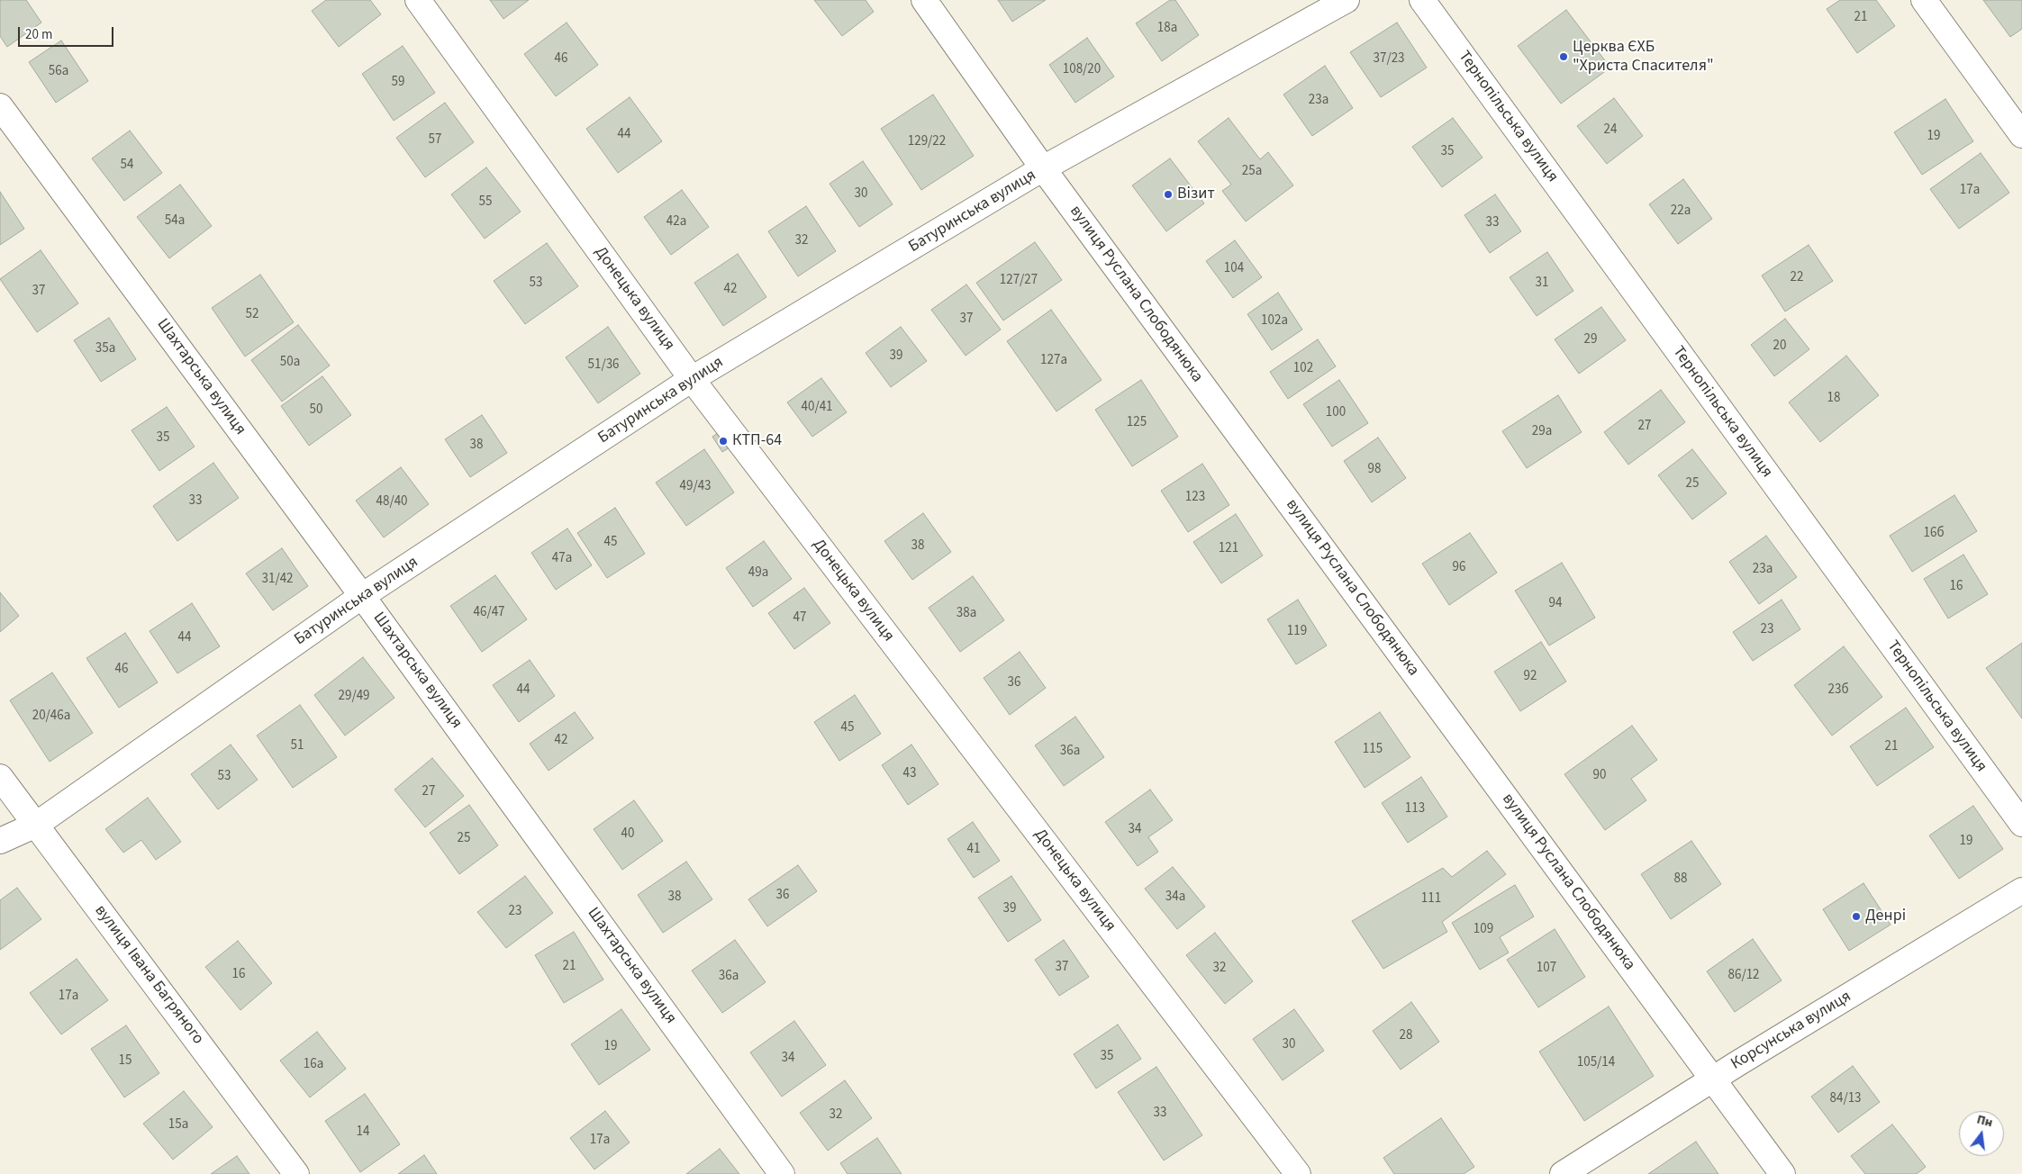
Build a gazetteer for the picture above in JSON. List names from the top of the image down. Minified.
{"streets":{"street":["Тернопільська вулиця","Батуринська вулиця","вулиця Руслана Слободянюка","Донецька вулиця","Шахтарська вулиця","вулиця Івана Багряного","Корсунська вулиця"]},"crossings":[["Батуринська вулиця","вулиця Руслана Слободянюка"],["Батуринська вулиця","Донецька вулиця"],["Батуринська вулиця","Шахтарська вулиця"],["Батуринська вулиця","вулиця Івана Багряного"],["вулиця Руслана Слободянюка","Корсунська вулиця"]],"places":["Церква ЄХБ \"Христа Спасителя\"","Візит","КТП-64","Денрі"],"house_numbers":["21","18а","46","37/23","108/20","56а","59","23а","24","44","19","57","129/22","35","54","25а","17а","30","55","22а","54а","42а","33","32","104","22","127/27","53","31","42","37","52","37","102а","29","20","35а","39","127а","50а","51/36","102","18","40/41","50","100","125","27","29а","35","38","98","25","49/43","123","33","48/40","16б","45","38","121","47а","96","23а","49а","31/42","16","94","46/47","38а","47","23","119","44","46","92","36","44","23б","29/49","20/46а","45","42","51","21","115","36а","43","90","53","27","113","34","40","25","19","41","88","36","38","34а","111","39","23","109","21","37","32","107","16","86/12","36а","17а","28","30","19","35","34","15","105/14","16а","84/13","33","32","15а","14","17а"],"scale_bar":"20 m","north":"top"}
